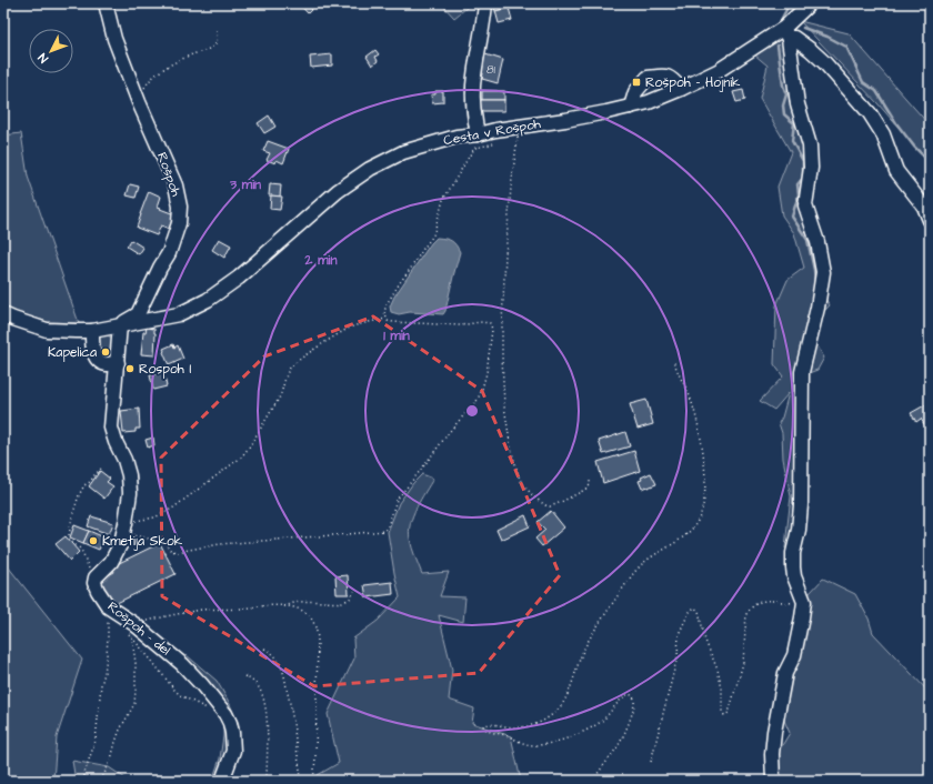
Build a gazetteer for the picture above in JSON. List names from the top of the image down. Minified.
{"streets":{"street":["Cesta v Rošpoh","Rošpoh","Rošpoh - del"]},"crossings":[["Cesta v Rošpoh","Rošpoh"]],"places":{"transit":["Rošpoh - Hojnik"],"other":["Kapelica","Rospoh I","Kmetija Skok"]},"house_numbers":["81"],"north":"bottom left","rings":["3 min","2 min","1 min"]}
